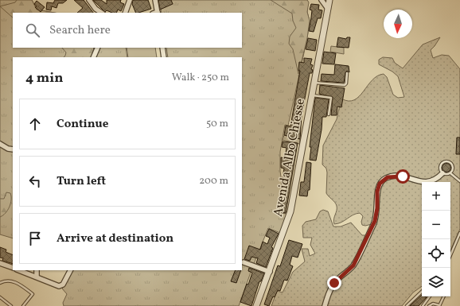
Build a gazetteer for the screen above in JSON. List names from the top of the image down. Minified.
{"streets":{"street":["Avenida Albo Chiesse"]},"north":"bottom","page":{"search":"Search here","heading":["4 min","Walk · 250 m"],"list":[["Continue","50 m"],["Turn left","200 m"],"Arrive at destination"],"map_buttons":["+","−"]}}
